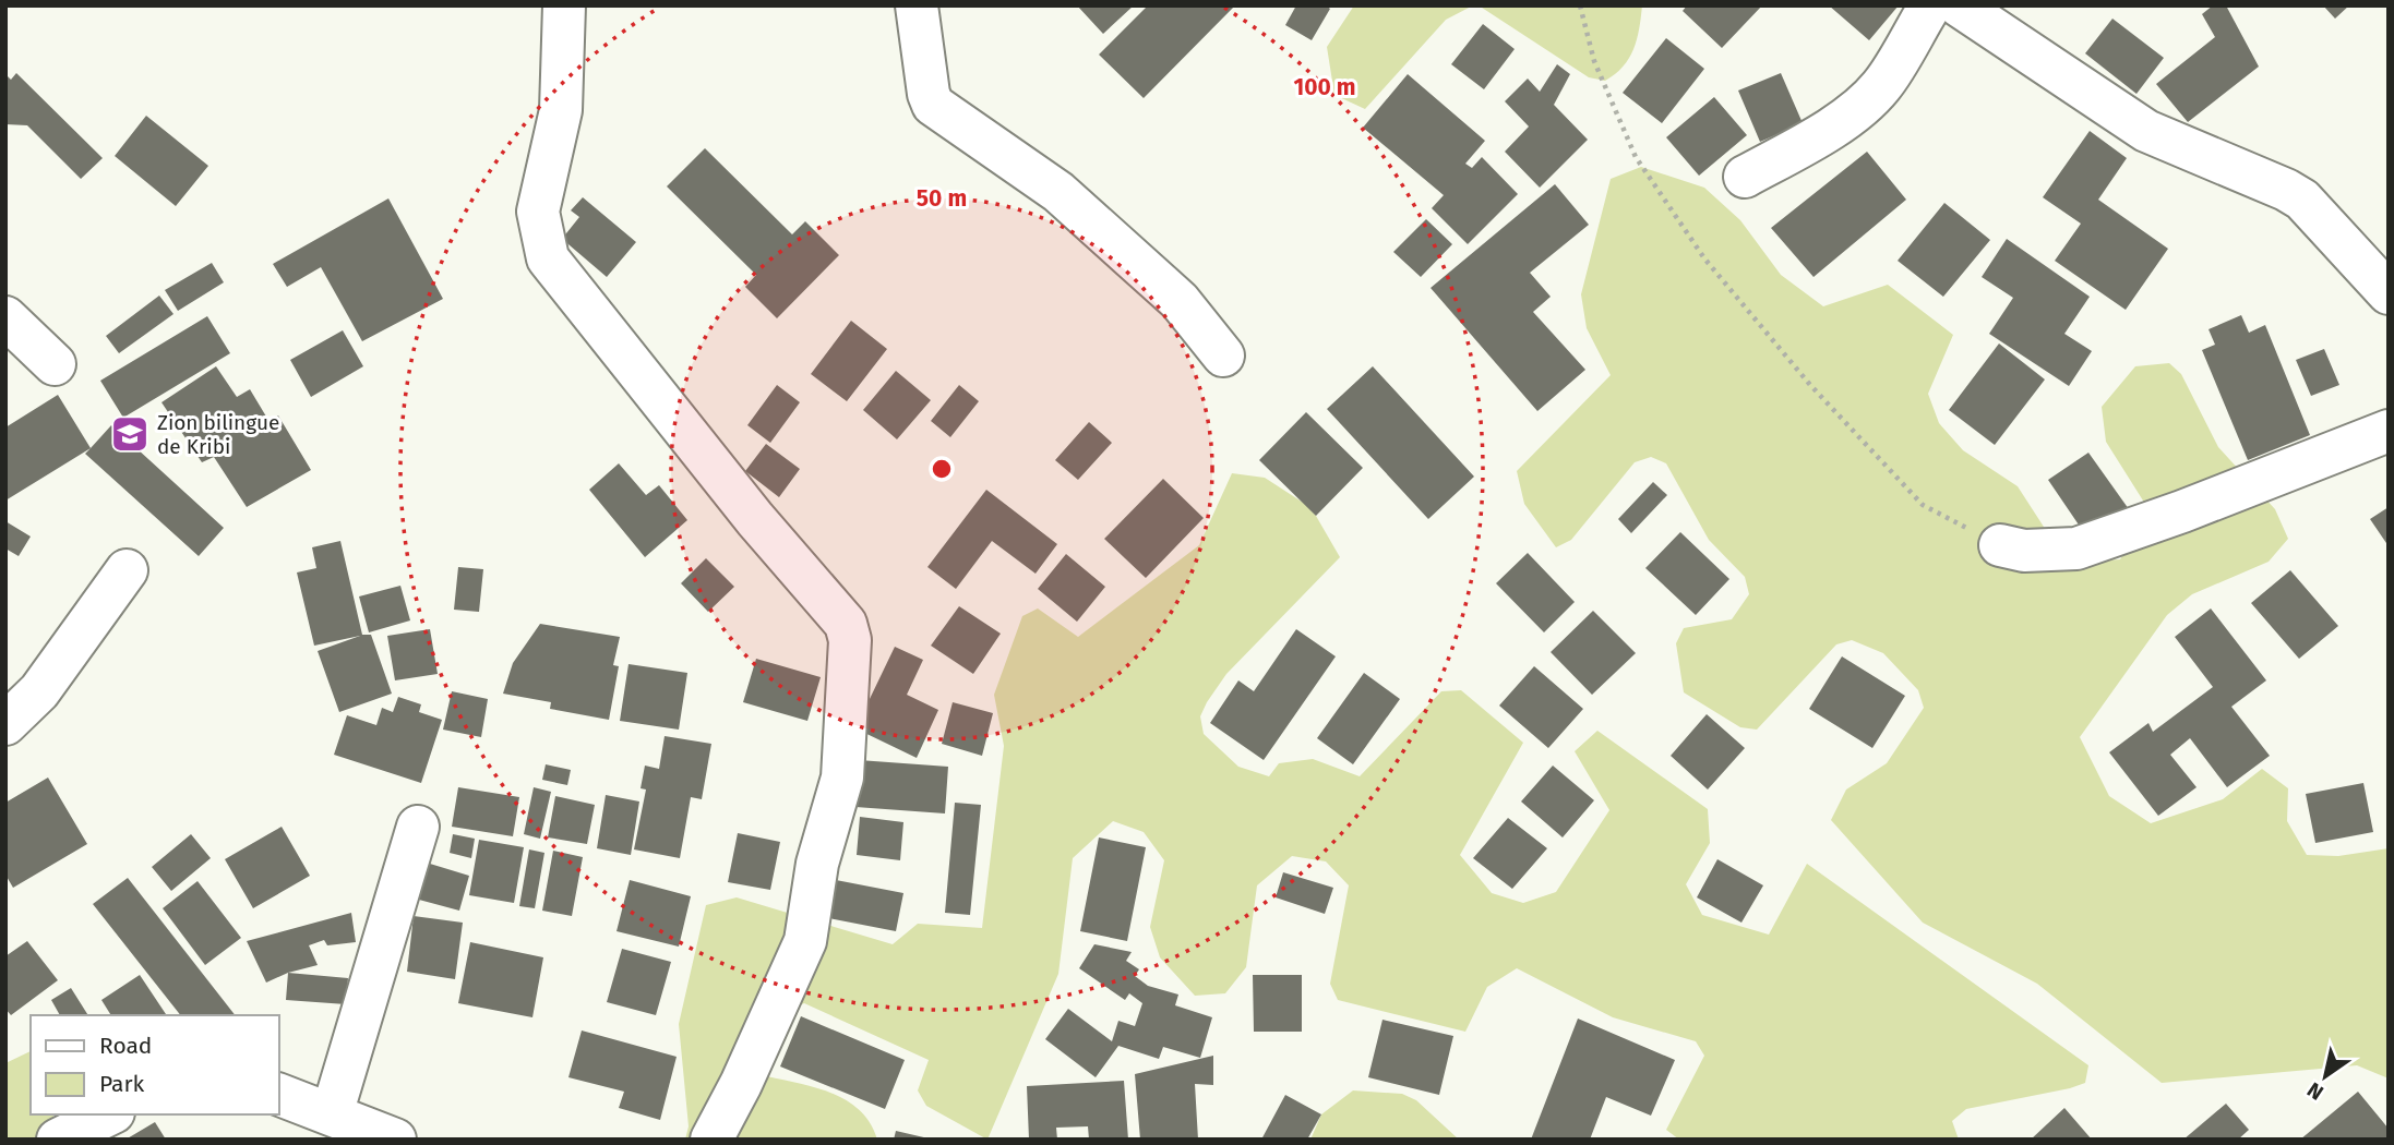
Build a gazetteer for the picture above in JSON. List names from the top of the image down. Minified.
{"places":{"school or university":["Zion bilingue de Kribi"]},"legend":["Road","Park"],"north":"bottom left","rings":["100 m","50 m"]}
